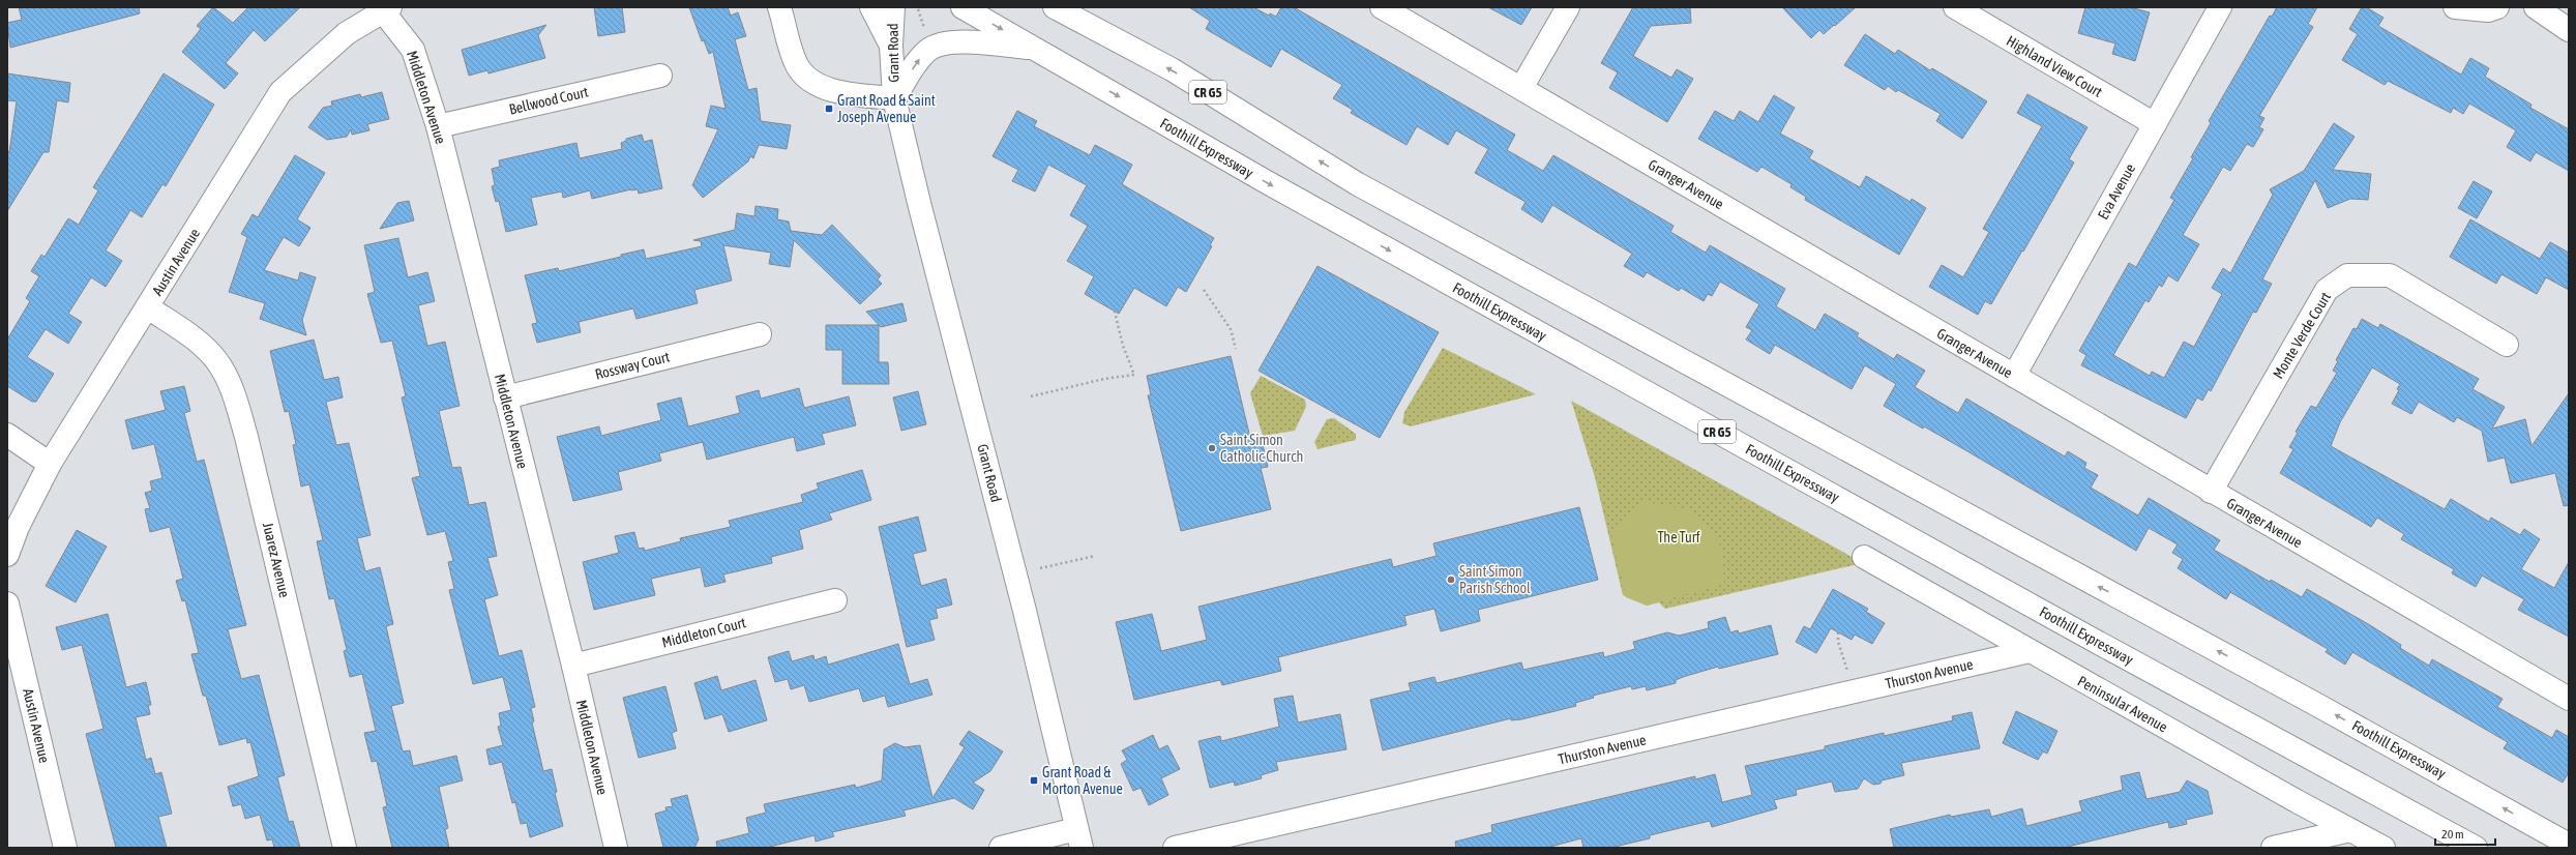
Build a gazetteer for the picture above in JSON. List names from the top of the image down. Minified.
{"streets":{"main road":["Grant Road","Highland View Court","CR G5","Middleton Avenue","Bellwood Court","Foothill Expressway","Granger Avenue","Eva Avenue","Austin Avenue","Monte Verde Court","Rossway Court","Juarez Avenue","Middleton Court","Thurston Avenue","Peninsular Avenue"]},"crossings":[["Highland View Court","Eva Avenue"],["Middleton Avenue","Bellwood Court"],["Middleton Avenue","Austin Avenue"],["Middleton Avenue","Rossway Court"],["Middleton Avenue","Middleton Court"],["Granger Avenue","Eva Avenue"],["Granger Avenue","Monte Verde Court"],["Austin Avenue","Juarez Avenue"],["Thurston Avenue","Peninsular Avenue"]],"parks":["The Turf"],"places":{"transit":["Grant Road & Saint Joseph Avenue","Grant Road & Morton Avenue"],"other":["Saint Simon Catholic Church","Saint Simon Parish School"]},"scale_bar":"20 m"}
